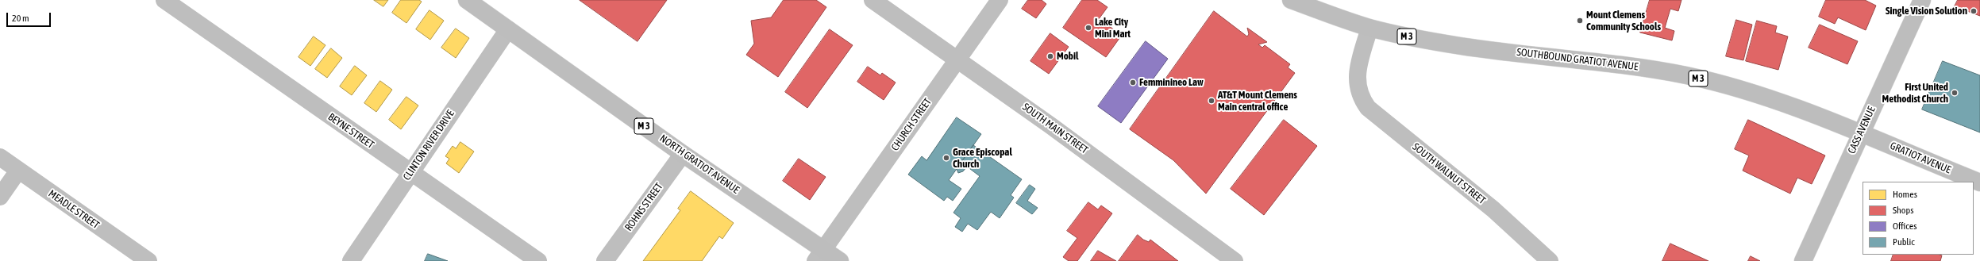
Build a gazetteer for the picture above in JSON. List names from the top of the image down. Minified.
{"streets":{"main road":["M 3","SOUTHBOUND GRATIOT AVENUE","CASS AVENUE","GRATIOT AVENUE","NORTH GRATIOT AVENUE"],"street":["CHURCH STREET","SOUTH MAIN STREET","BEYNE STREET","CLINTON RIVER DRIVE","SOUTH WALNUT STREET","ROHNS STREET","MEADLE STREET"]},"crossings":[["SOUTHBOUND GRATIOT AVENUE","CASS AVENUE"],["SOUTHBOUND GRATIOT AVENUE","GRATIOT AVENUE"],["SOUTHBOUND GRATIOT AVENUE","SOUTH WALNUT STREET"],["CHURCH STREET","SOUTH MAIN STREET"],["CHURCH STREET","NORTH GRATIOT AVENUE"],["CASS AVENUE","GRATIOT AVENUE"],["BEYNE STREET","CLINTON RIVER DRIVE"],["CLINTON RIVER DRIVE","NORTH GRATIOT AVENUE"],["NORTH GRATIOT AVENUE","ROHNS STREET"]],"places":["Single Vision Solution","Mount Clemens Community Schools","Lake City Mini Mart","Mobil","Femminineo Law","First United Methodist Church","AT&T Mount Clemens Main central office","Grace Episcopal Church"],"legend":["Homes","Shops","Offices","Public"],"scale_bar":"20 m"}
